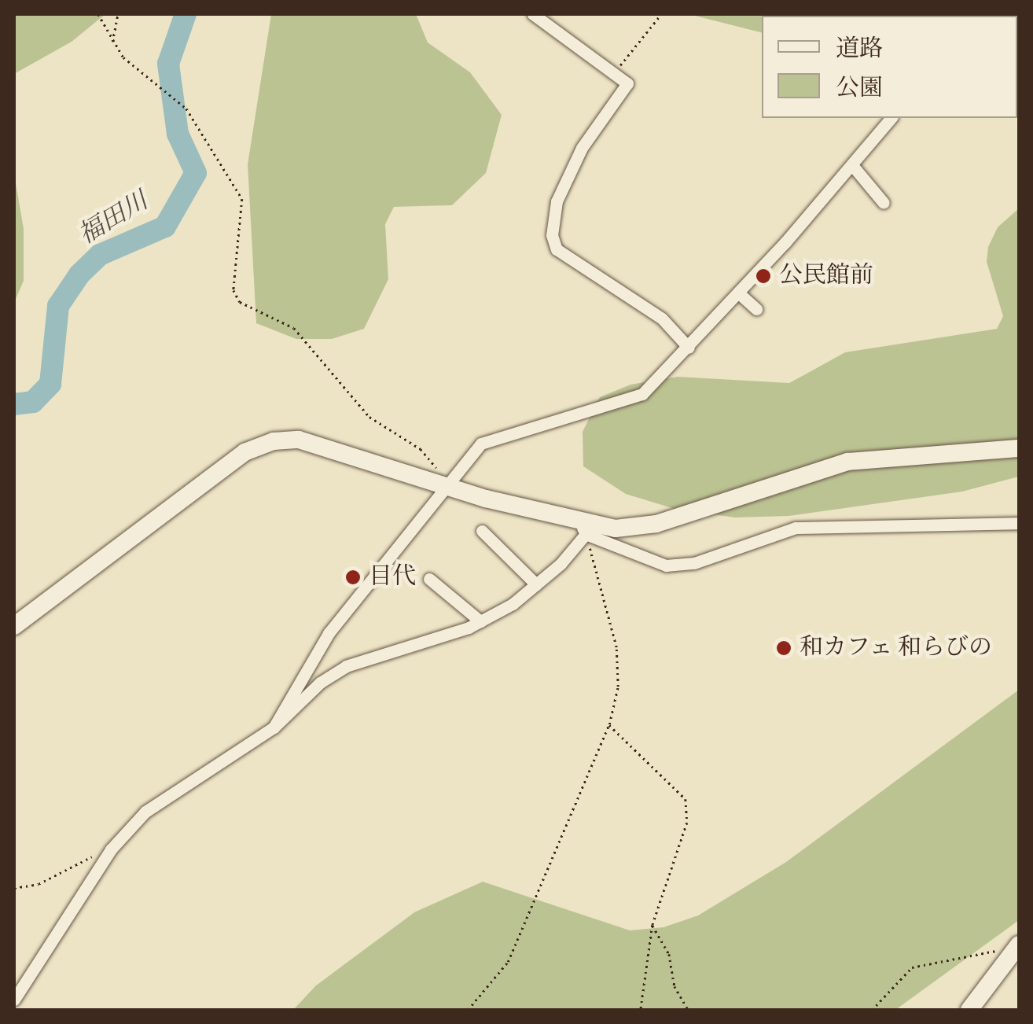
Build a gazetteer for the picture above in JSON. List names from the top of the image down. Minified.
{"water":["福田川"],"places":["公民館前","目代","和カフェ 和らびの"],"legend":["道路","公園"]}
